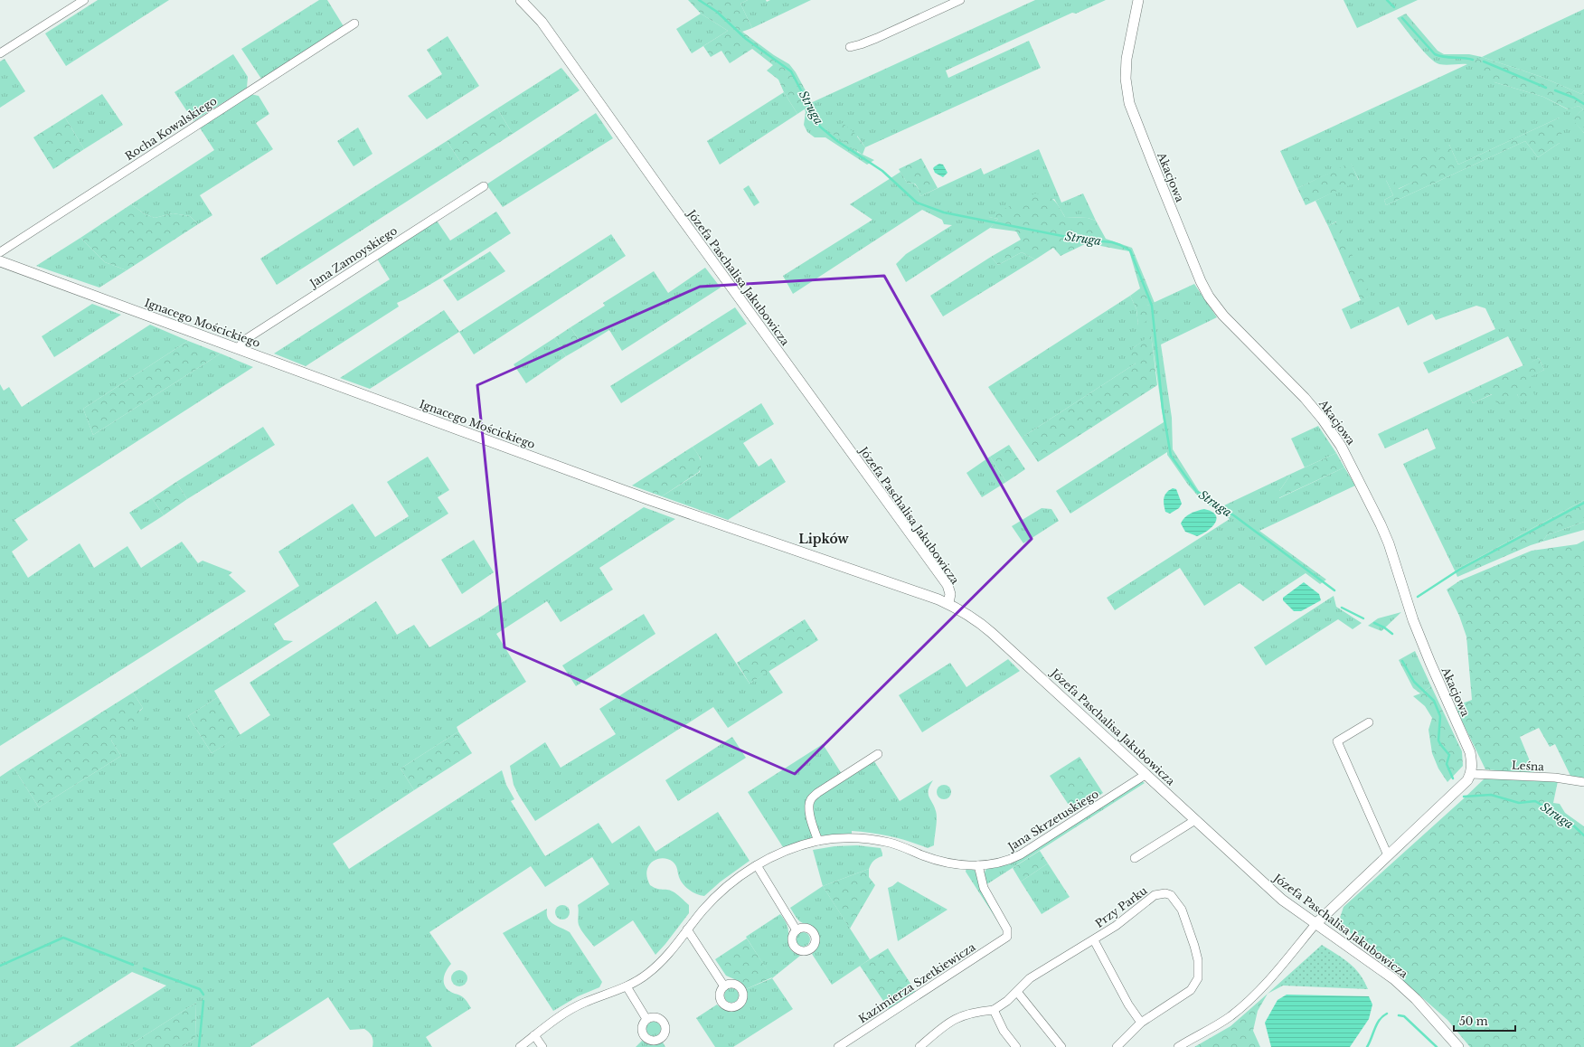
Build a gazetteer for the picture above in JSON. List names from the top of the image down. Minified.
{"streets":{"street":["Rocha Kowalskiego","Akacjowa","Jana Zamoyskiego","Józefa Paschalisa Jakubowicza","Ignacego Mościckiego","Leśna","Jana Skrzetuskiego","Przy Parku","Kazimierza Szetkiewicza"]},"crossings":[["Akacjowa","Leśna"],["Jana Zamoyskiego","Ignacego Mościckiego"],["Józefa Paschalisa Jakubowicza","Ignacego Mościckiego"],["Józefa Paschalisa Jakubowicza","Jana Skrzetuskiego"],["Jana Skrzetuskiego","Kazimierza Szetkiewicza"]],"districts":["Lipków"],"water":["Struga"],"scale_bar":"50 m"}
